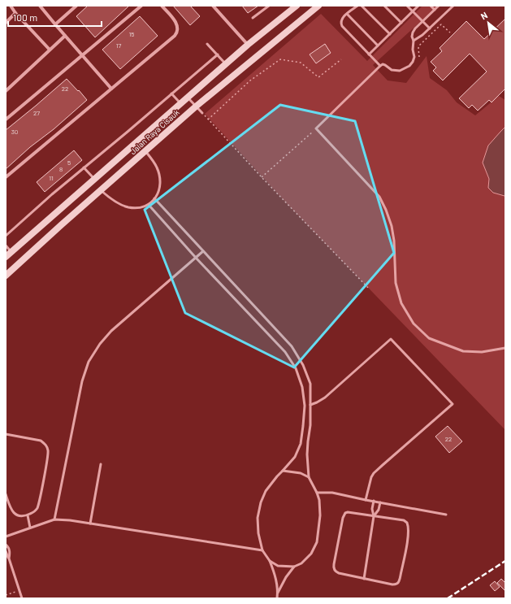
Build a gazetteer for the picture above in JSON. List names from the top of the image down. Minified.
{"streets":{"main road":["Jalan Raya Cisauk"]},"house_numbers":["15","17","22","27","30","5","8","11","22"],"scale_bar":"100 m","north":"top left"}
